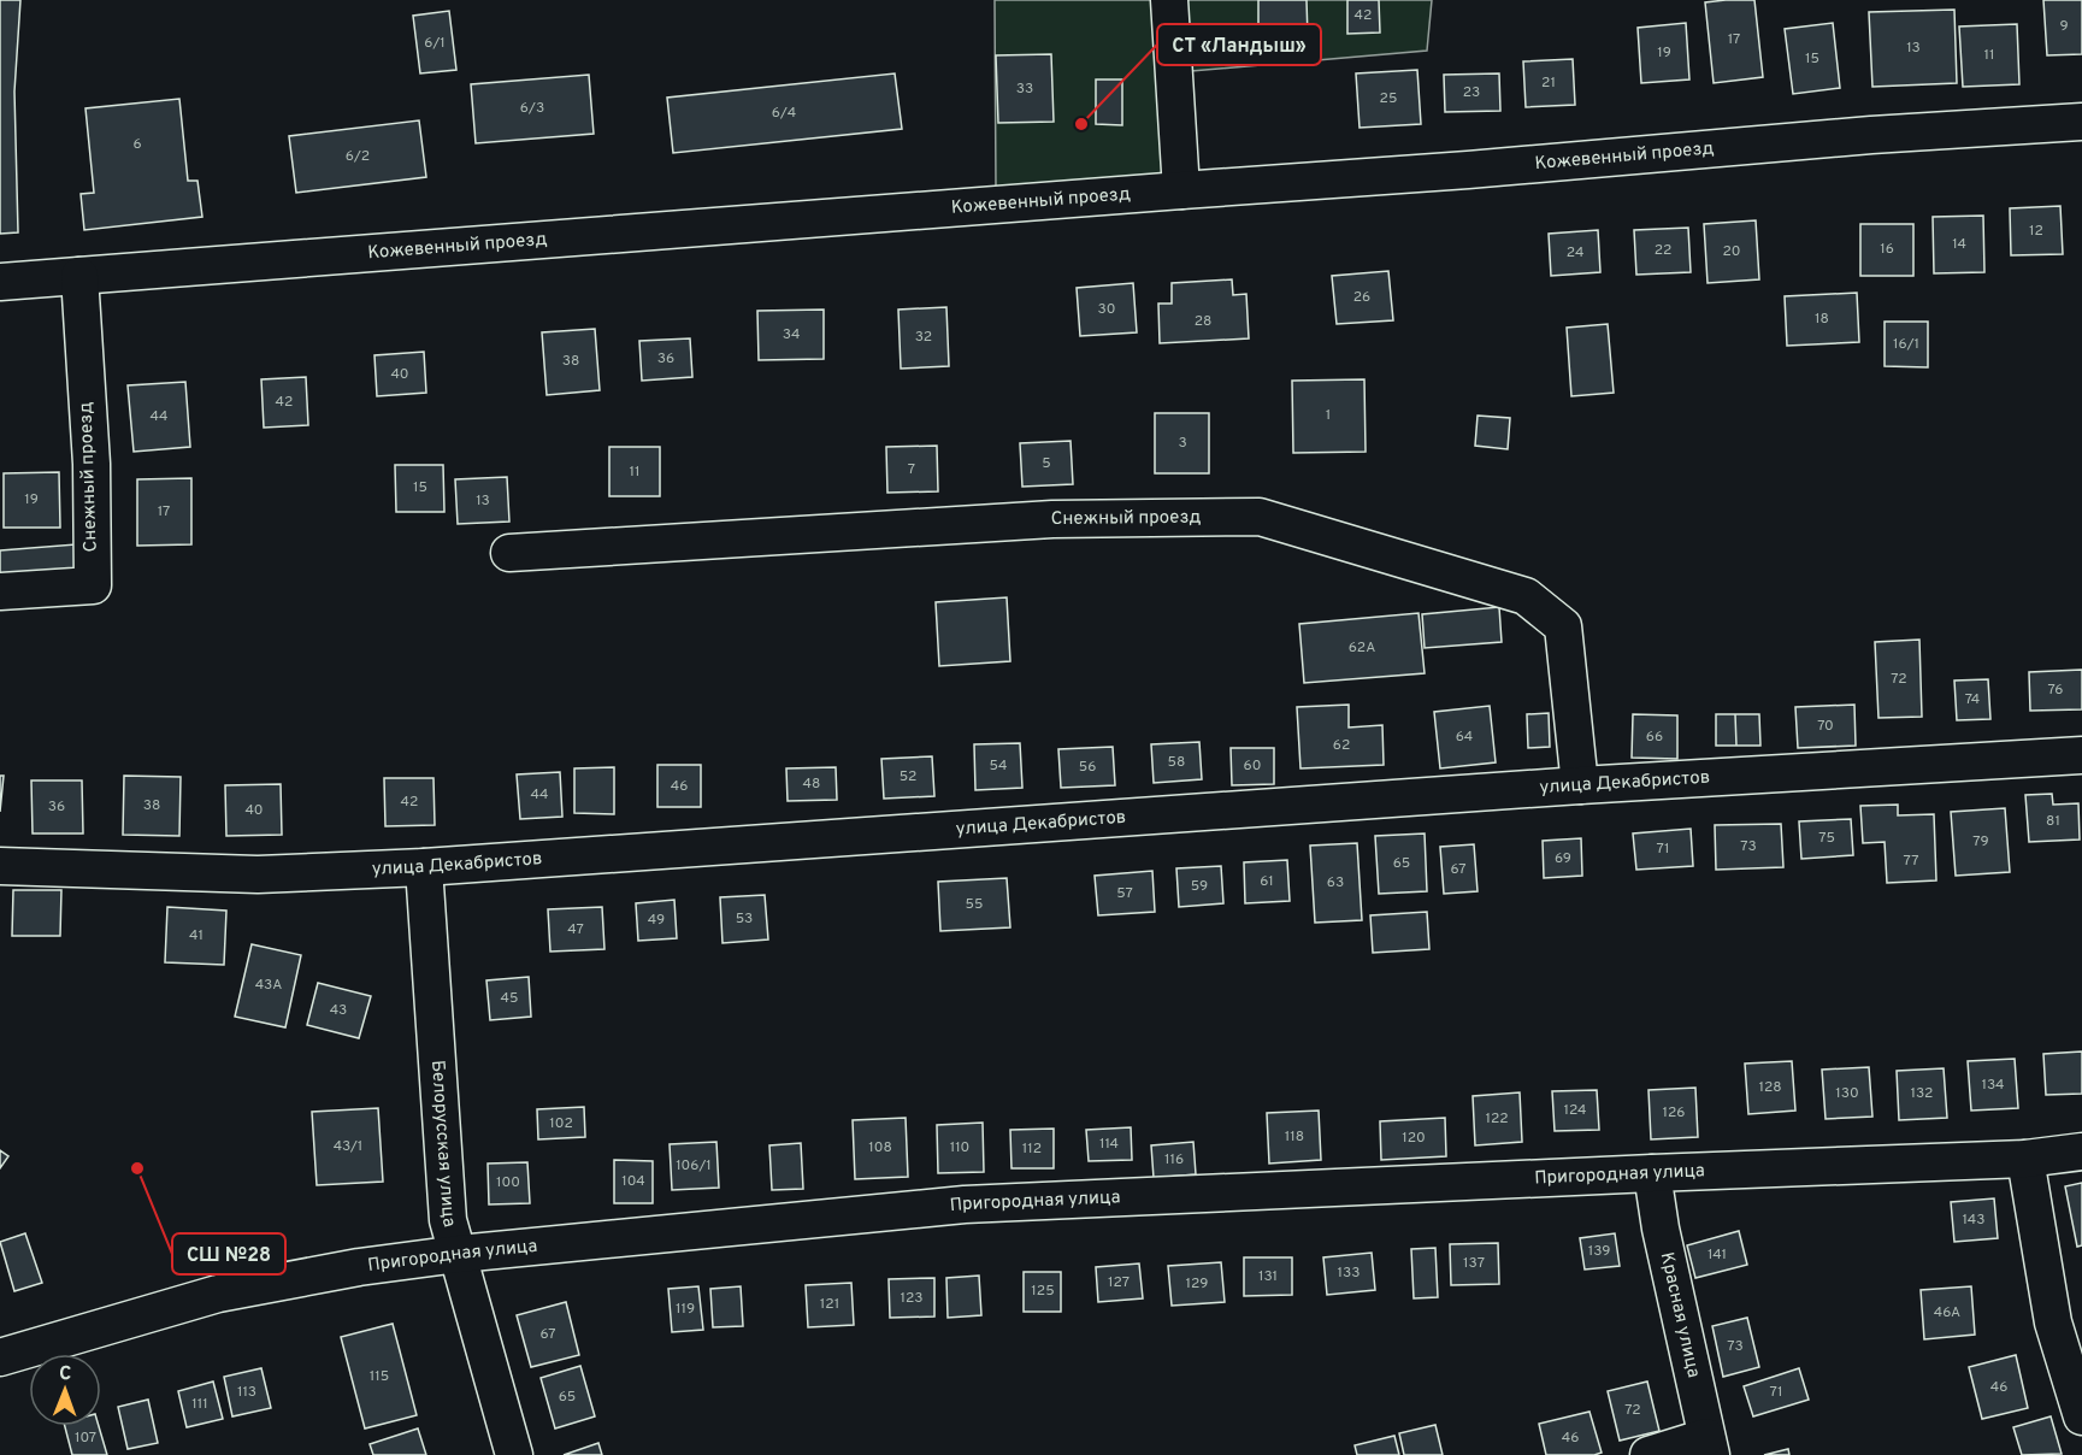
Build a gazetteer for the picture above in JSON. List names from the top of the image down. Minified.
{"streets":{"street":["Кожевенный проезд","Снежный проезд","улица Декабристов","Белорусская улица","Пригородная улица","Красная улица"]},"crossings":[["Кожевенный проезд","Снежный проезд"],["Снежный проезд","улица Декабристов"],["улица Декабристов","Белорусская улица"],["Белорусская улица","Пригородная улица"],["Пригородная улица","Красная улица"]],"places":["СТ «Ландыш»","СШ №28"],"house_numbers":["42","9","17","6/1","13","19","11","15","21","33","23","25","6/3","6/4","6","6/2","12","14","16","22","20","24","26","30","18","28","34","32","16/1","36","38","40","42","1","44","3","5","7","11","15","19","13","17","62А","72","76","74","70","64","66","62","58","54","60","56","52","48","46","44","42","38","36","40","81","75","79","73","71","69","77","65","67","61","63","59","57","55","53","49","47","41","43А","45","43","134","128","130","132","124","126","122","102","118","120","114","43/1","108","110","112","116","106/1","104","100","143","139","141","137","133","131","127","129","125","123","121","119","46А","67","73","115","46","113","71","65","111","72","107","46"],"north":"top"}
